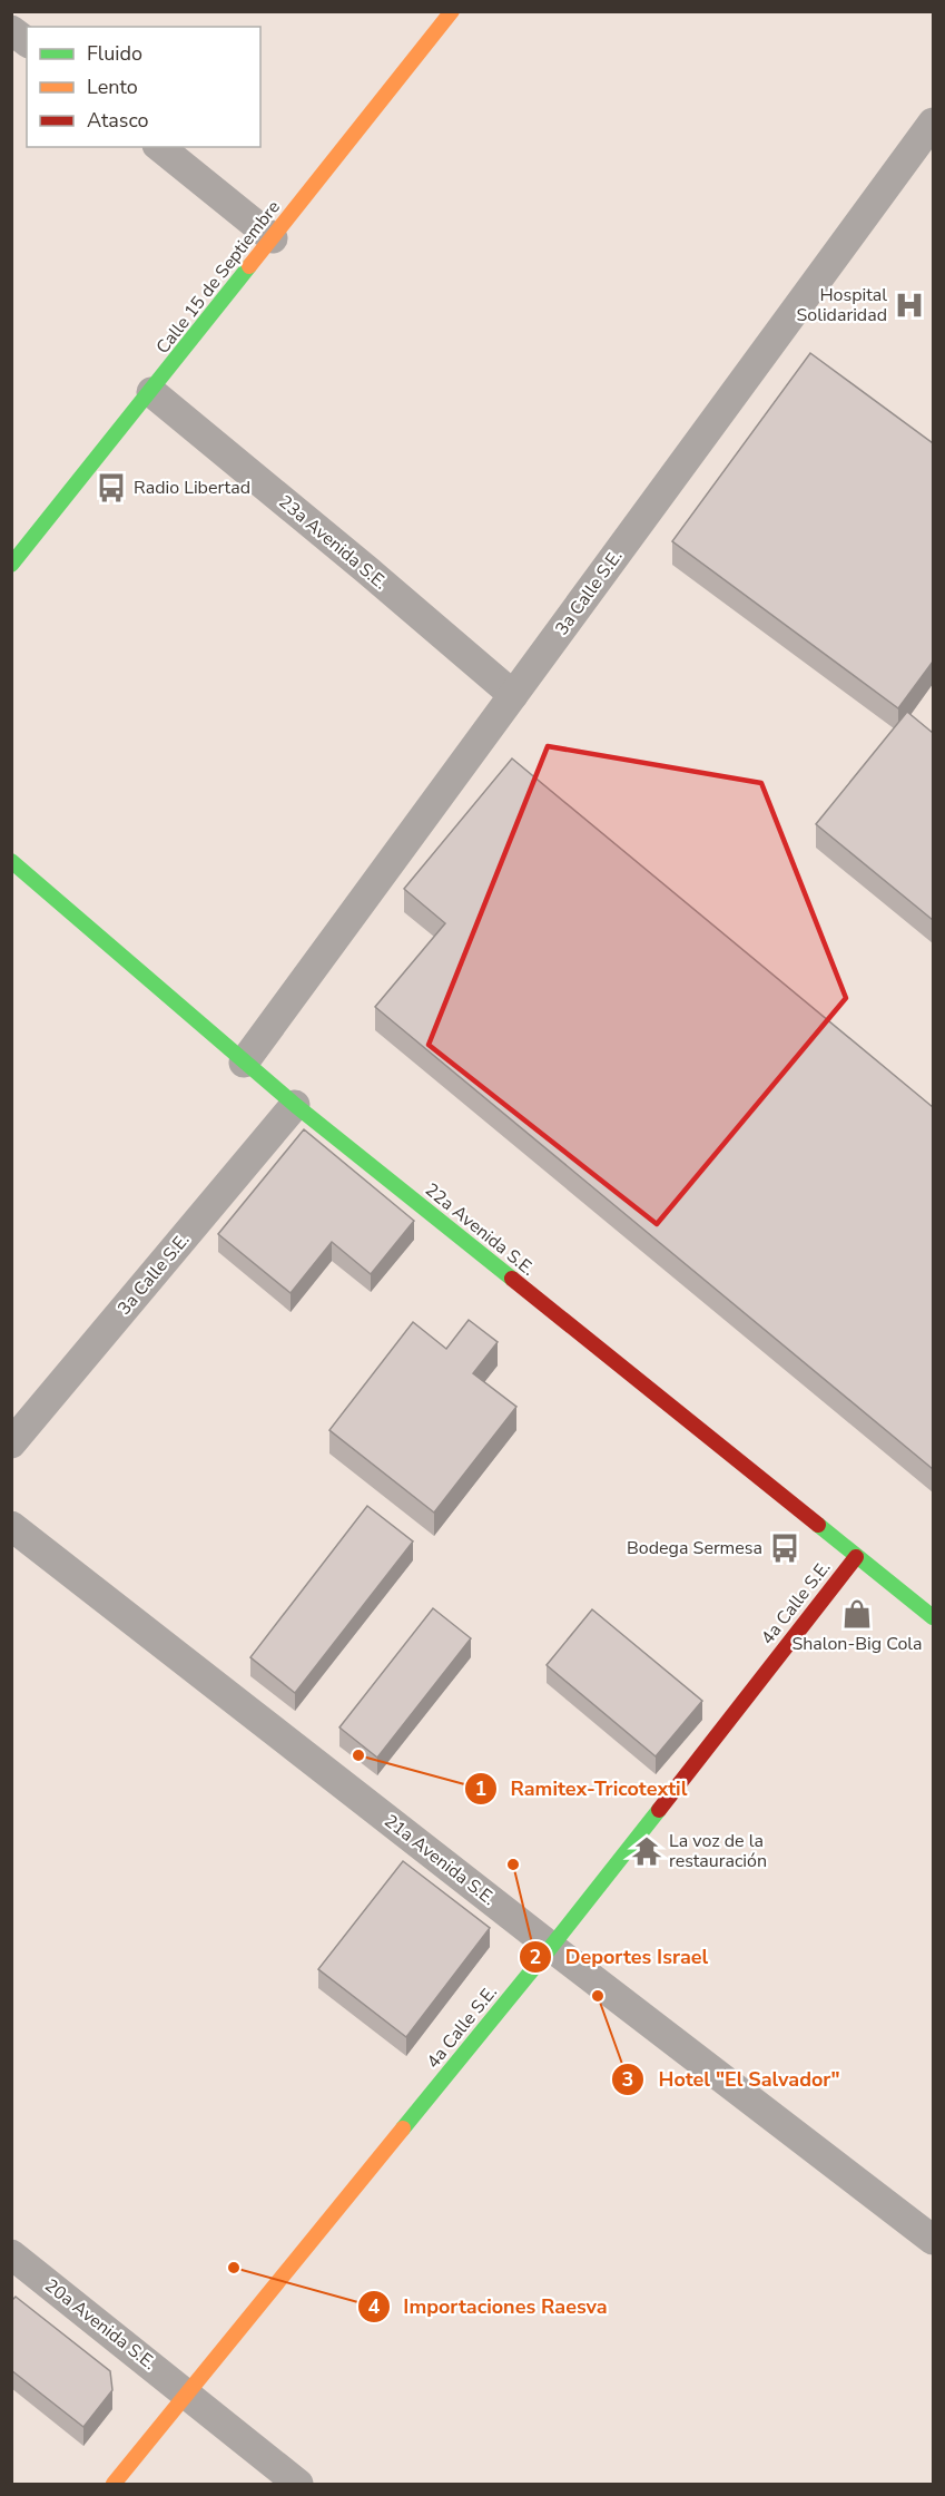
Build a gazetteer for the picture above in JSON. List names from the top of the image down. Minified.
{"streets":{"street":["Calle 15 de Septiembre","23a Avenida S.E.","3a Calle S.E.","22a Avenida S.E.","4a Calle S.E.","21a Avenida S.E.","20a Avenida S.E."]},"crossings":[["Calle 15 de Septiembre","23a Avenida S.E."],["23a Avenida S.E.","3a Calle S.E."],["3a Calle S.E.","22a Avenida S.E."],["22a Avenida S.E.","4a Calle S.E."],["4a Calle S.E.","21a Avenida S.E."],["4a Calle S.E.","20a Avenida S.E."]],"places":{"hospital":["Hospital Solidaridad"],"bus stop":["Radio Libertad","Bodega Sermesa"],"shop":["Shalon-Big Cola"],"other":["Ramitex-Tricotextil","Deportes Israel","Hotel \"El Salvador\"","Importaciones Raesva"],"temple":["La voz de la restauración"]},"legend":["Fluido","Lento","Atasco"]}
